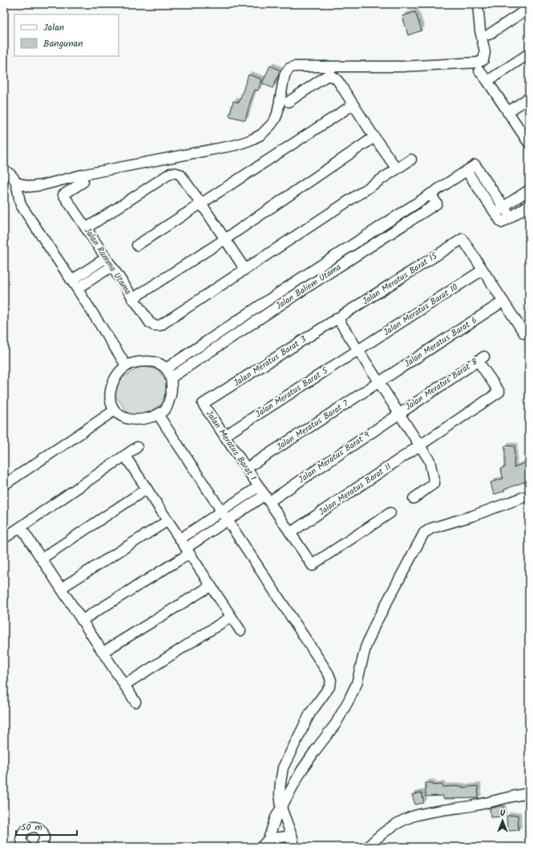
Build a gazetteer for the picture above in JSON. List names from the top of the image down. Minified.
{"streets":{"street":["Jalan Ramma Utama","Jalan Meratus Barat 15","Jalan Baliem Utama","Jalan Meratus Barat 10","Jalan Meratus Barat 6","Jalan Meratus Barat 3","Jalan Meratus Barat 8","Jalan Meratus Barat 5","Jalan Meratus Barat 7","Jalan Meratus Barat 1","Jalan Meratus Barat 9","Jalan Meratus Barat 11"]},"crossings":[["Jalan Meratus Barat 15","Jalan Meratus Barat 10"],["Jalan Meratus Barat 15","Jalan Meratus Barat 3"],["Jalan Meratus Barat 10","Jalan Meratus Barat 5"],["Jalan Meratus Barat 6","Jalan Meratus Barat 7"],["Jalan Meratus Barat 3","Jalan Meratus Barat 1"],["Jalan Meratus Barat 8","Jalan Meratus Barat 9"],["Jalan Meratus Barat 8","Jalan Meratus Barat 11"],["Jalan Meratus Barat 5","Jalan Meratus Barat 1"],["Jalan Meratus Barat 7","Jalan Meratus Barat 1"],["Jalan Meratus Barat 1","Jalan Meratus Barat 9"],["Jalan Meratus Barat 1","Jalan Meratus Barat 11"]],"legend":["Jalan","Bangunan"],"scale_bar":"50 m","north":"top"}
